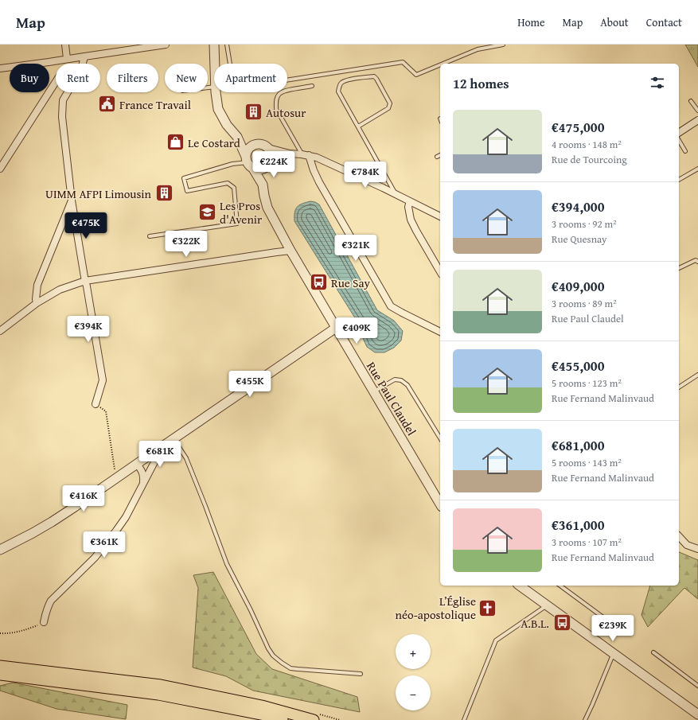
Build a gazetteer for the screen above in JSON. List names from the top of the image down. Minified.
{"streets":{"street":["Rue Paul Claudel"]},"places":{"public building":["France Travail"],"building":["Autosur","UIMM AFPI Limousin"],"shop":["Le Costard"],"school or university":["Les Pros d'Avenir"],"bus stop":["Rue Say","A.B.L."],"church":["L’Église néo-apostolique"]},"page":{"header":"Map","nav":["Home","Map","About","Contact"],"chip":["Buy","Rent","Filters","New","Apartment"],"heading":"12 homes","list":[{"name":"€475,000","note":"4 rooms · 148 m² · Rue de Tourcoing"},{"name":"€394,000","note":"3 rooms · 92 m² · Rue Quesnay"},{"name":"€409,000","note":"3 rooms · 89 m² · Rue Paul Claudel"},{"name":"€455,000","note":"5 rooms · 123 m² · Rue Fernand Malinvaud"},{"name":"€681,000","note":"5 rooms · 143 m² · Rue Fernand Malinvaud"},{"name":"€361,000","note":"3 rooms · 107 m² · Rue Fernand Malinvaud"}],"price":["€224K","€784K","€475K","€322K","€321K","€394K","€409K","€455K","€681K","€416K","€361K","€239K"],"map_buttons":["+","−"]}}
